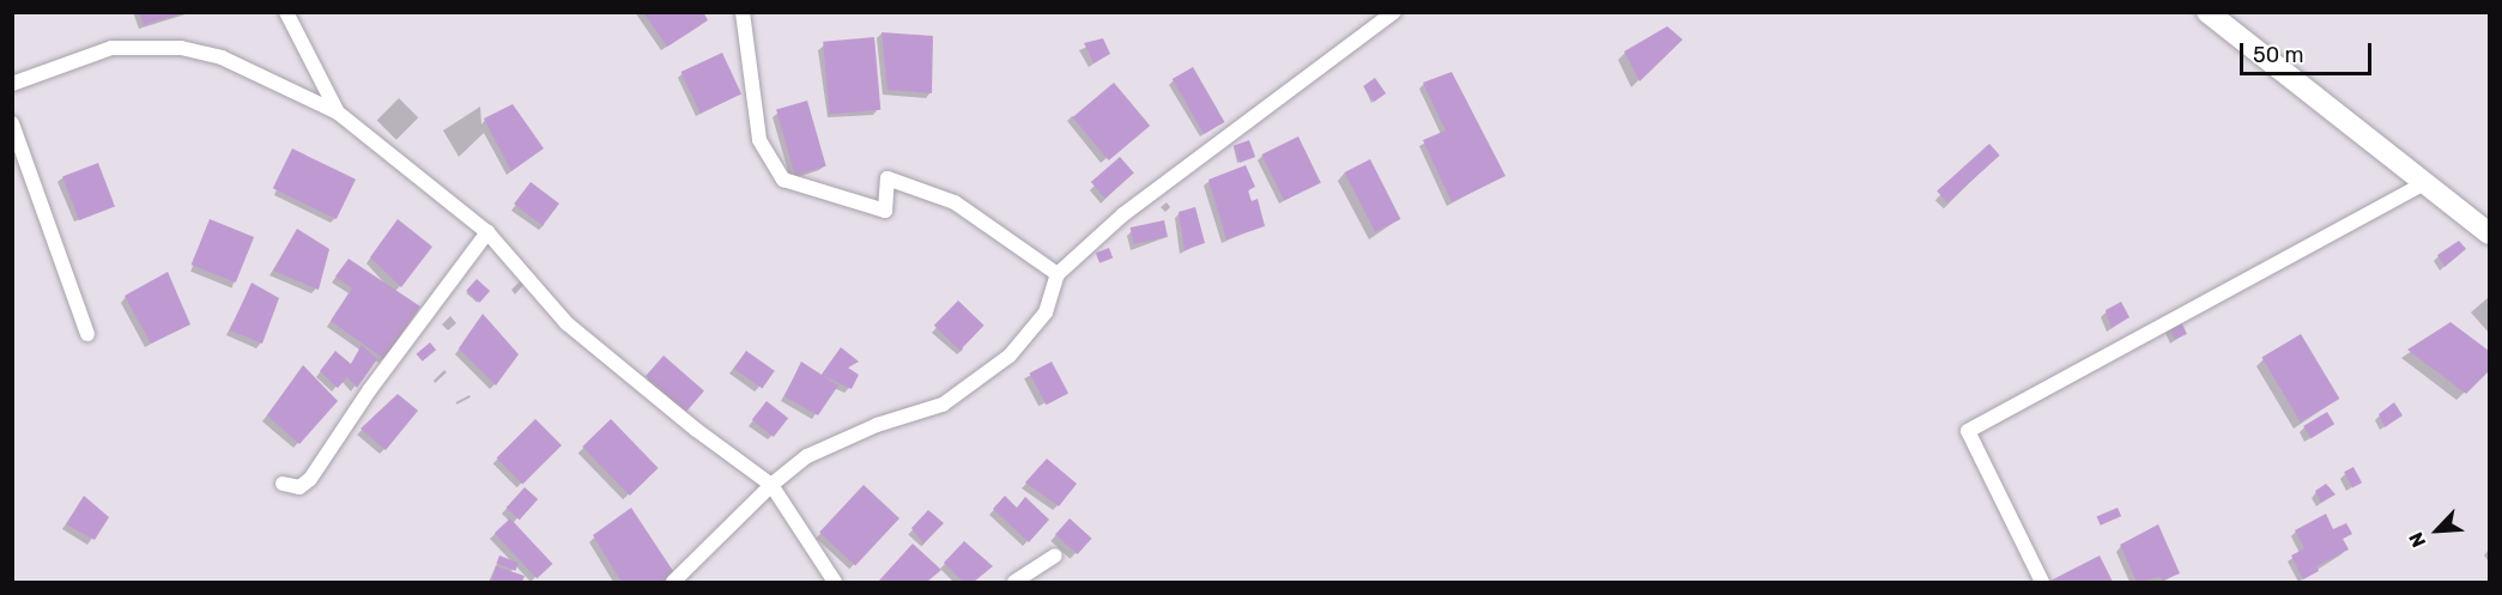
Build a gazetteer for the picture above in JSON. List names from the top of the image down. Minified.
{"scale_bar":"50 m","north":"bottom left"}
